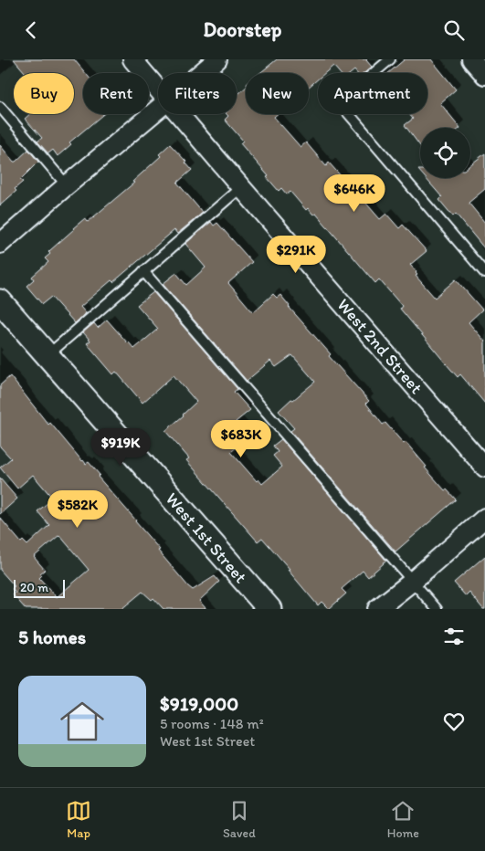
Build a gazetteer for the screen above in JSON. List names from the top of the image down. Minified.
{"streets":{"street":["West 2nd Street","West 1st Street"]},"scale_bar":"20 m","page":{"header":"Doorstep","chip":["Buy","Rent","Filters","New","Apartment"],"price":["$646K","$291K","$683K","$919K","$582K"],"scale":"20 m","heading":"5 homes","list":[{"name":"$919,000","note":"5 rooms · 148 m² · West 1st Street"}],"tabs":["Map","Saved","Home"]}}
